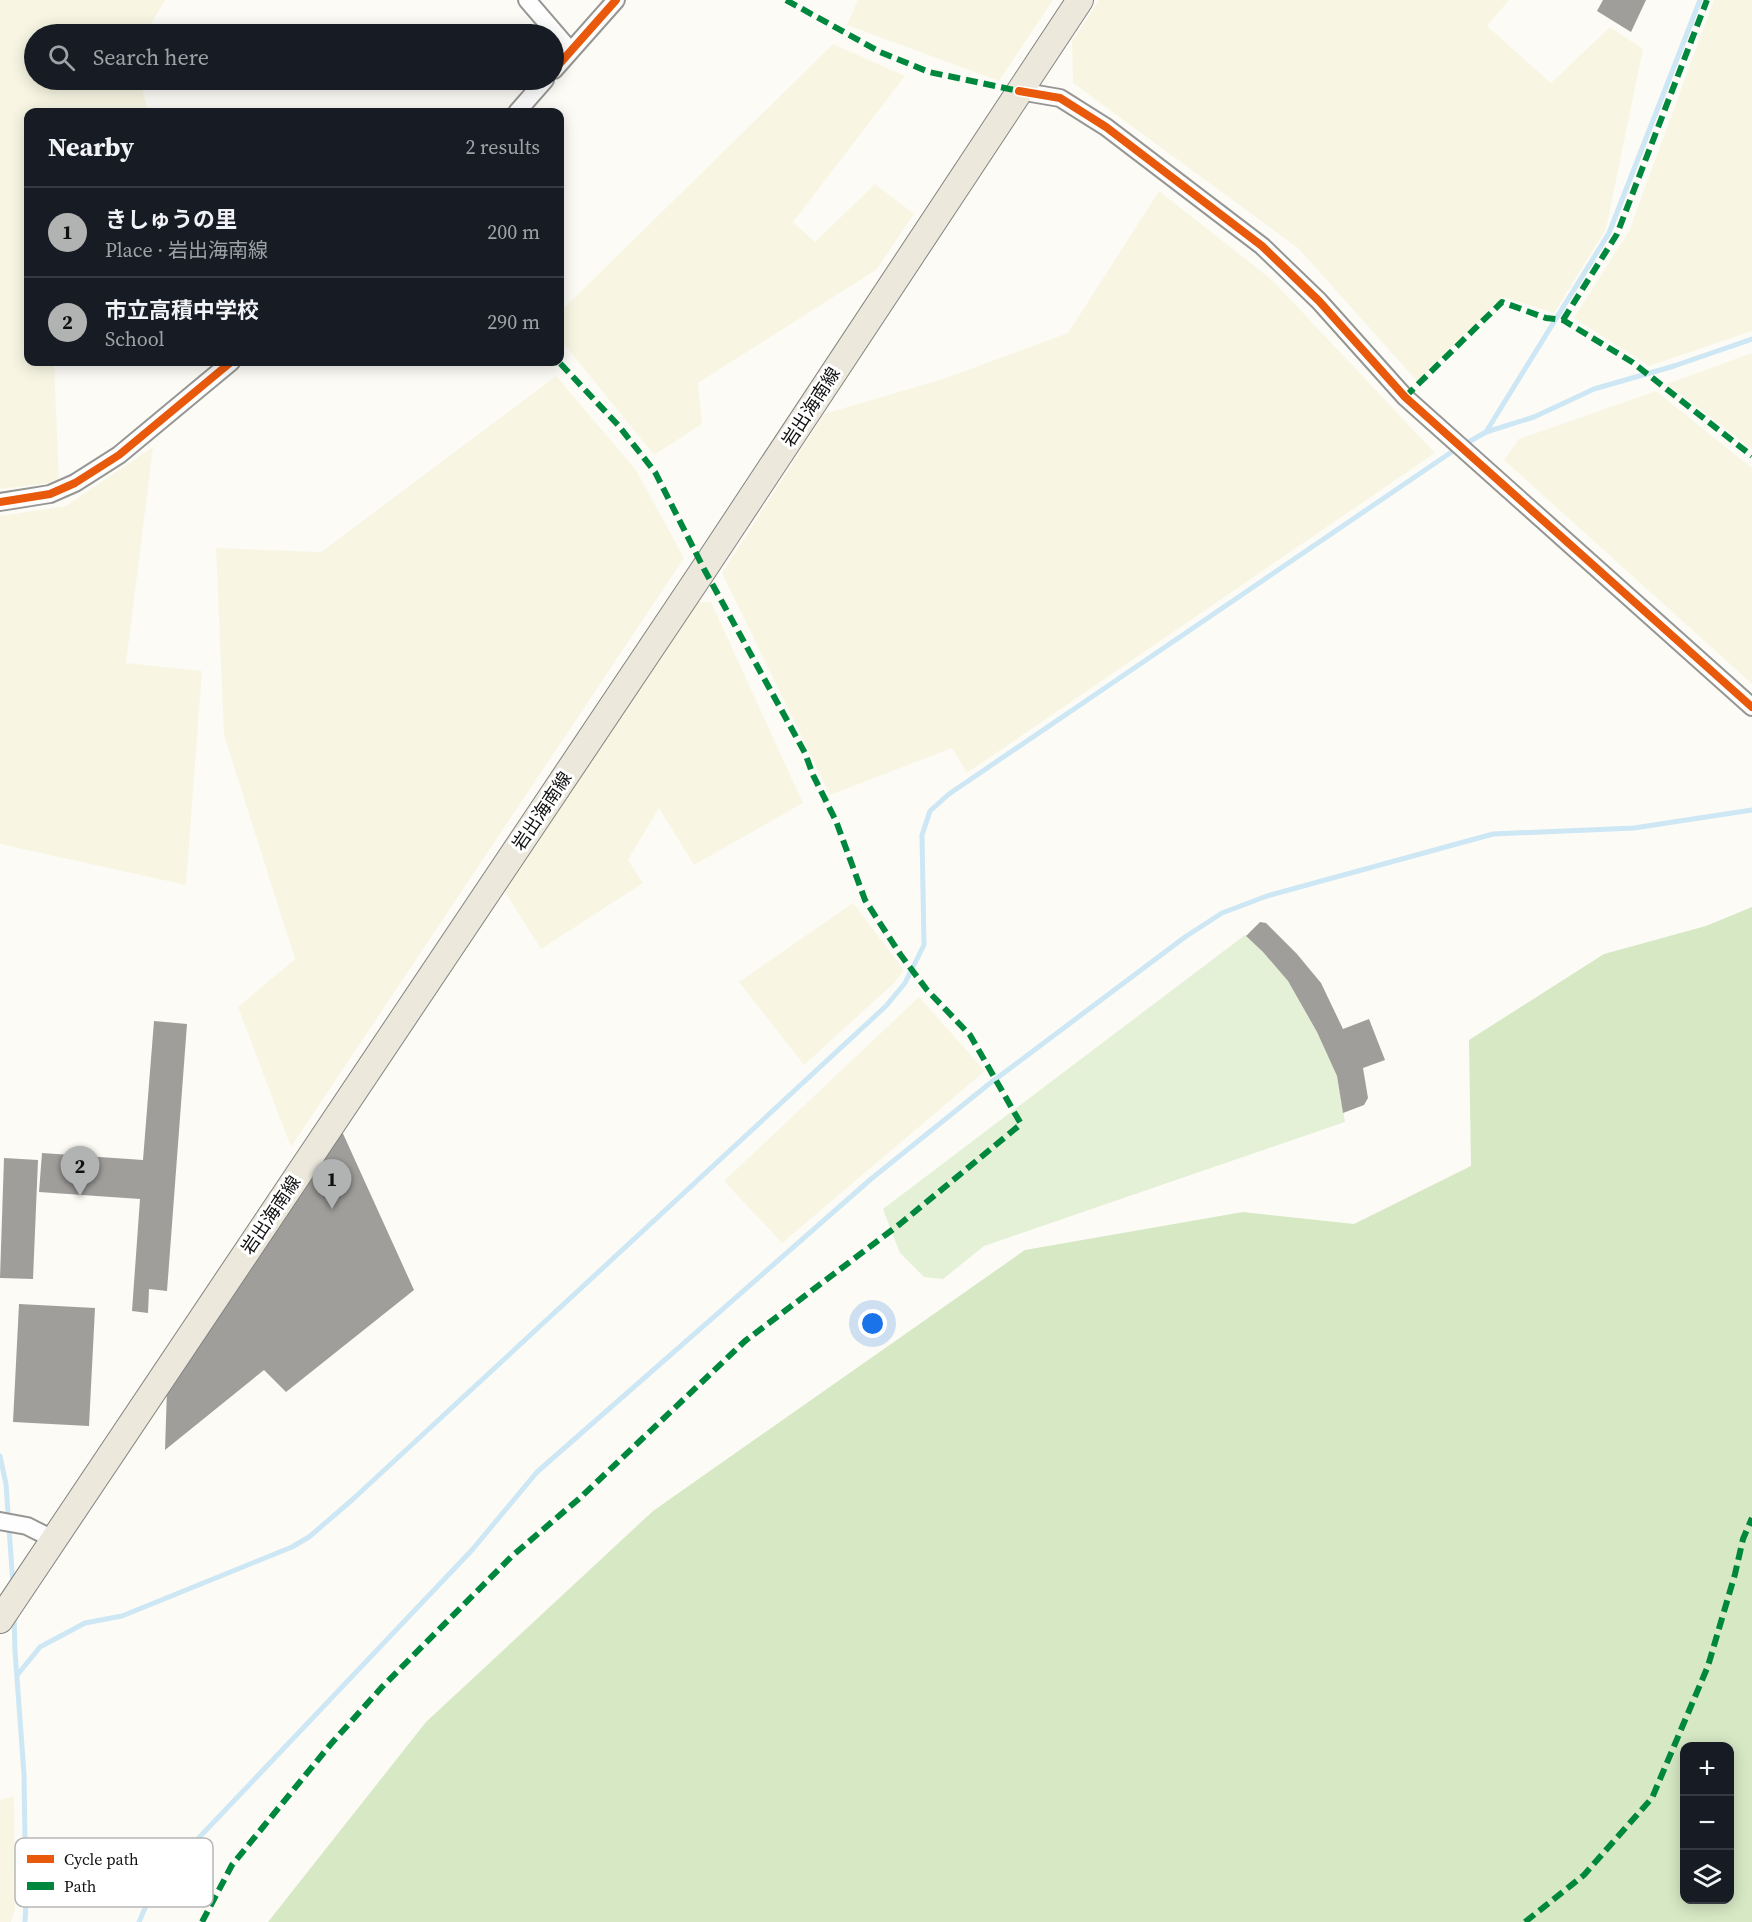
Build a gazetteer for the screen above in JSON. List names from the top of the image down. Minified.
{"streets":{"main road":["岩出海南線"]},"legend":["Cycle path","Path"],"page":{"search":"Search here","heading":["Nearby","2 results"],"list":[{"mark":"1","name":"きしゅうの里","note":"Place · 岩出海南線","value":"200 m"},{"mark":"2","name":"市立高積中学校","note":"School","value":"290 m"}],"pins":["2","1"],"map_buttons":["+","−"]}}
